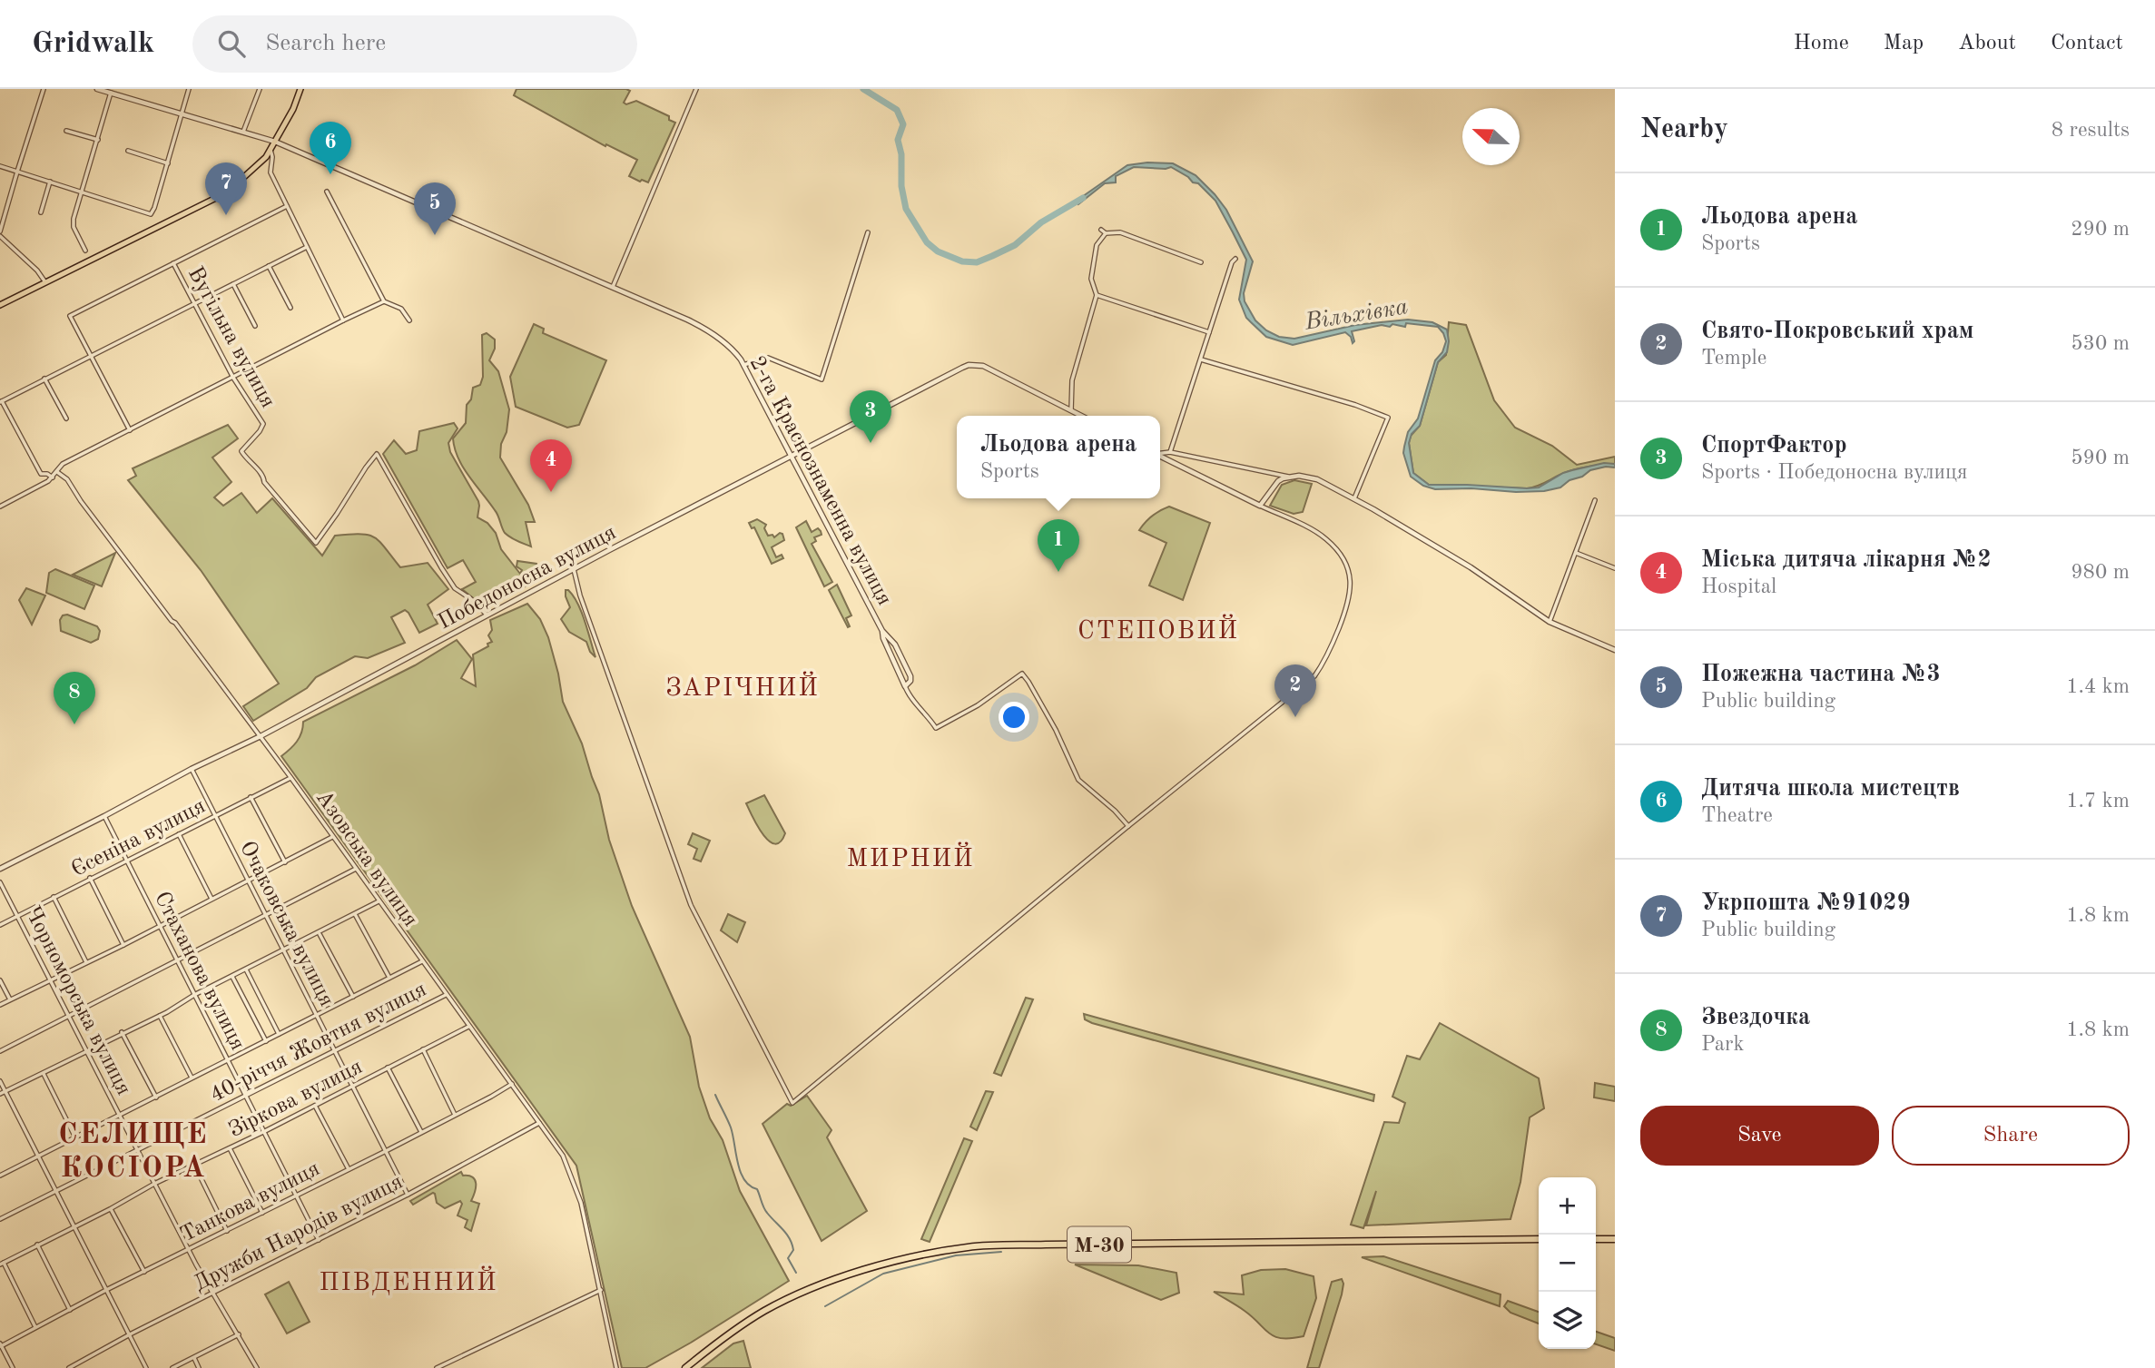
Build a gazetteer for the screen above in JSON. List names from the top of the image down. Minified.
{"streets":{"highway":["М-30"],"street":["Вугільна вулиця","2-га Краснознаменна вулиця","Победоносна вулиця","Єсеніна вулиця","Азовська вулиця","Очаковська вулиця","Стаханова вулиця","Чорноморська вулиця","40-річчя Жовтня вулиця","Зіркова вулиця","Танкова вулиця","Дружби Народів вулиця"]},"crossings":[["Вугільна вулиця","Победоносна вулиця"],["2-га Краснознаменна вулиця","Победоносна вулиця"],["Победоносна вулиця","Азовська вулиця"],["Победоносна вулиця","Очаковська вулиця"],["Победоносна вулиця","Стаханова вулиця"],["Єсеніна вулиця","Азовська вулиця"],["Єсеніна вулиця","Очаковська вулиця"],["Єсеніна вулиця","Стаханова вулиця"],["Єсеніна вулиця","Чорноморська вулиця"],["Азовська вулиця","40-річчя Жовтня вулиця"],["Азовська вулиця","Зіркова вулиця"],["Азовська вулиця","Танкова вулиця"],["Азовська вулиця","Дружби Народів вулиця"],["Очаковська вулиця","40-річчя Жовтня вулиця"],["Очаковська вулиця","Зіркова вулиця"],["Очаковська вулиця","Танкова вулиця"],["Очаковська вулиця","Дружби Народів вулиця"],["Стаханова вулиця","40-річчя Жовтня вулиця"],["Стаханова вулиця","Зіркова вулиця"],["Стаханова вулиця","Танкова вулиця"],["Стаханова вулиця","Дружби Народів вулиця"],["Чорноморська вулиця","40-річчя Жовтня вулиця"],["Чорноморська вулиця","Зіркова вулиця"],["Чорноморська вулиця","Танкова вулиця"],["Чорноморська вулиця","Дружби Народів вулиця"]],"districts":["СТЕПОВИЙ","ЗАРІЧНИЙ","МИРНИЙ","СЕЛИЩЕ КОСІОРА","ПІВДЕННИЙ"],"water":["Вільхівка"],"north":"left","page":{"header":"Gridwalk","search":"Search here","nav":["Home","Map","About","Contact"],"heading":["Nearby","8 results"],"pins":["6","7","5","3","4","1","2","8"],"list":[{"mark":"1","name":"Льодова арена","note":"Sports","value":"290 m"},{"mark":"2","name":"Свято-Покровський храм","note":"Temple","value":"530 m"},{"mark":"3","name":"СпортФактор","note":"Sports · Победоносна вулиця","value":"590 m"},{"mark":"4","name":"Міська дитяча лікарня №2","note":"Hospital","value":"980 m"},{"mark":"5","name":"Пожежна частина №3","note":"Public building","value":"1.4 km"},{"mark":"6","name":"Дитяча школа мистецтв","note":"Theatre","value":"1.7 km"},{"mark":"7","name":"Укрпошта №91029","note":"Public building","value":"1.8 km"},{"mark":"8","name":"Звездочка","note":"Park","value":"1.8 km"}],"popup":["Льодова арена","Sports"],"buttons":["Save","Share"],"map_buttons":["+","−"]}}
